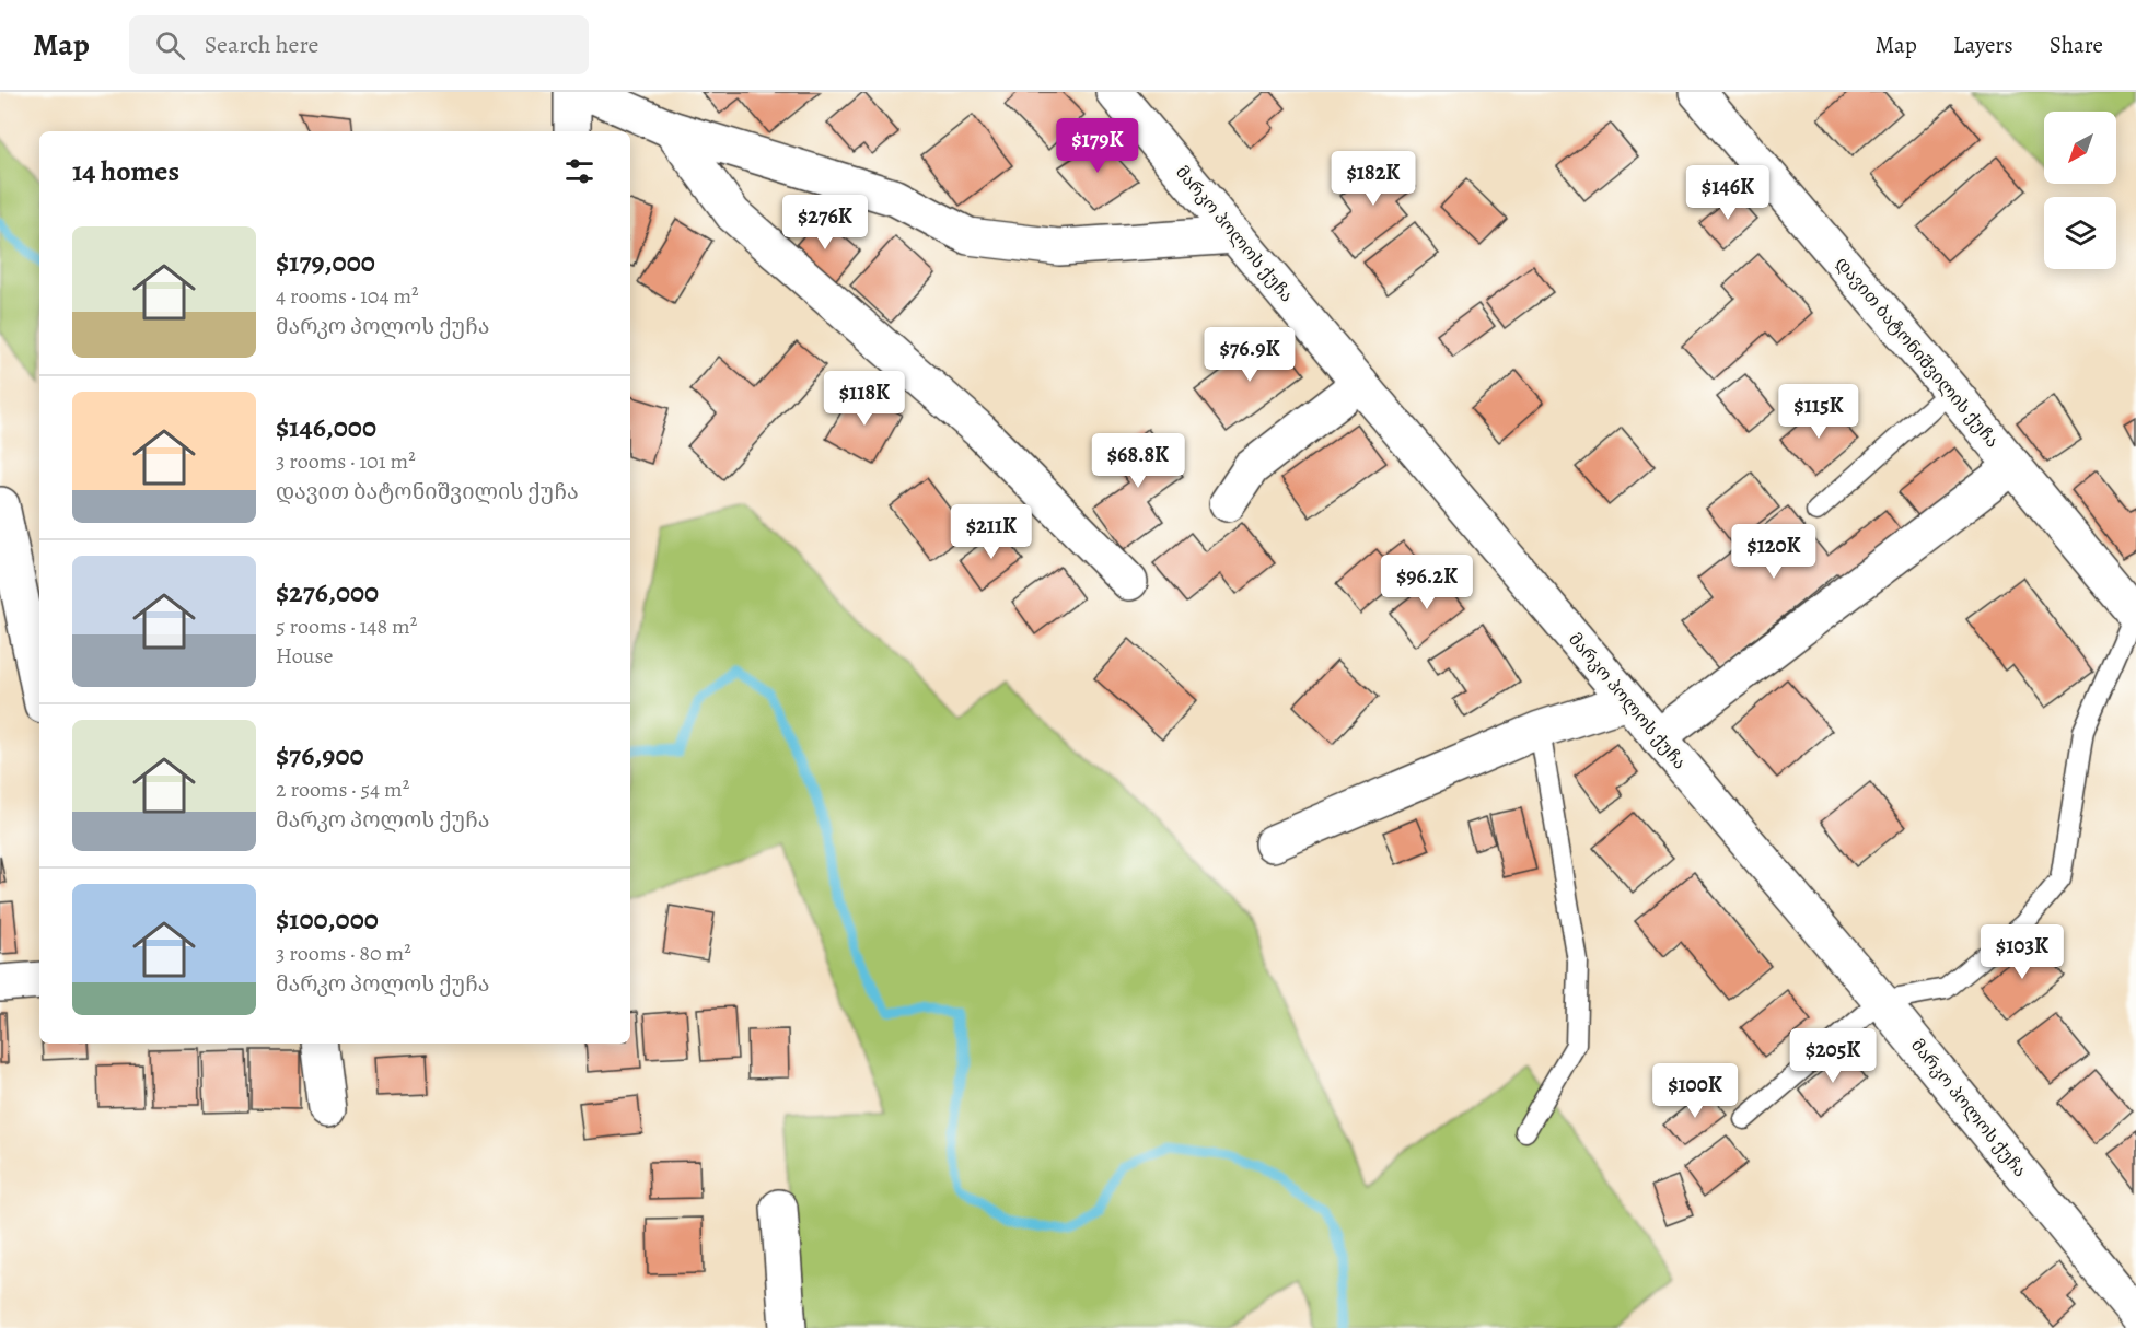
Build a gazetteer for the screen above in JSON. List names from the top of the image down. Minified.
{"streets":{"street":["მარკო პოლოს ქუჩა","დავით ბატონიშვილის ქუჩა"]},"north":"bottom left","page":{"header":"Map","search":"Search here","nav":["Map","Layers","Share"],"price":["$179K","$182K","$146K","$276K","$76.9K","$118K","$115K","$68.8K","$211K","$120K","$96.2K","$103K","$205K","$100K"],"heading":"14 homes","list":[{"name":"$179,000","note":"4 rooms · 104 m² · მარკო პოლოს ქუჩა"},{"name":"$146,000","note":"3 rooms · 101 m² · დავით ბატონიშვილის ქუჩა"},{"name":"$276,000","note":"5 rooms · 148 m² · House"},{"name":"$76,900","note":"2 rooms · 54 m² · მარკო პოლოს ქუჩა"},{"name":"$100,000","note":"3 rooms · 80 m² · მარკო პოლოს ქუჩა"}]}}
